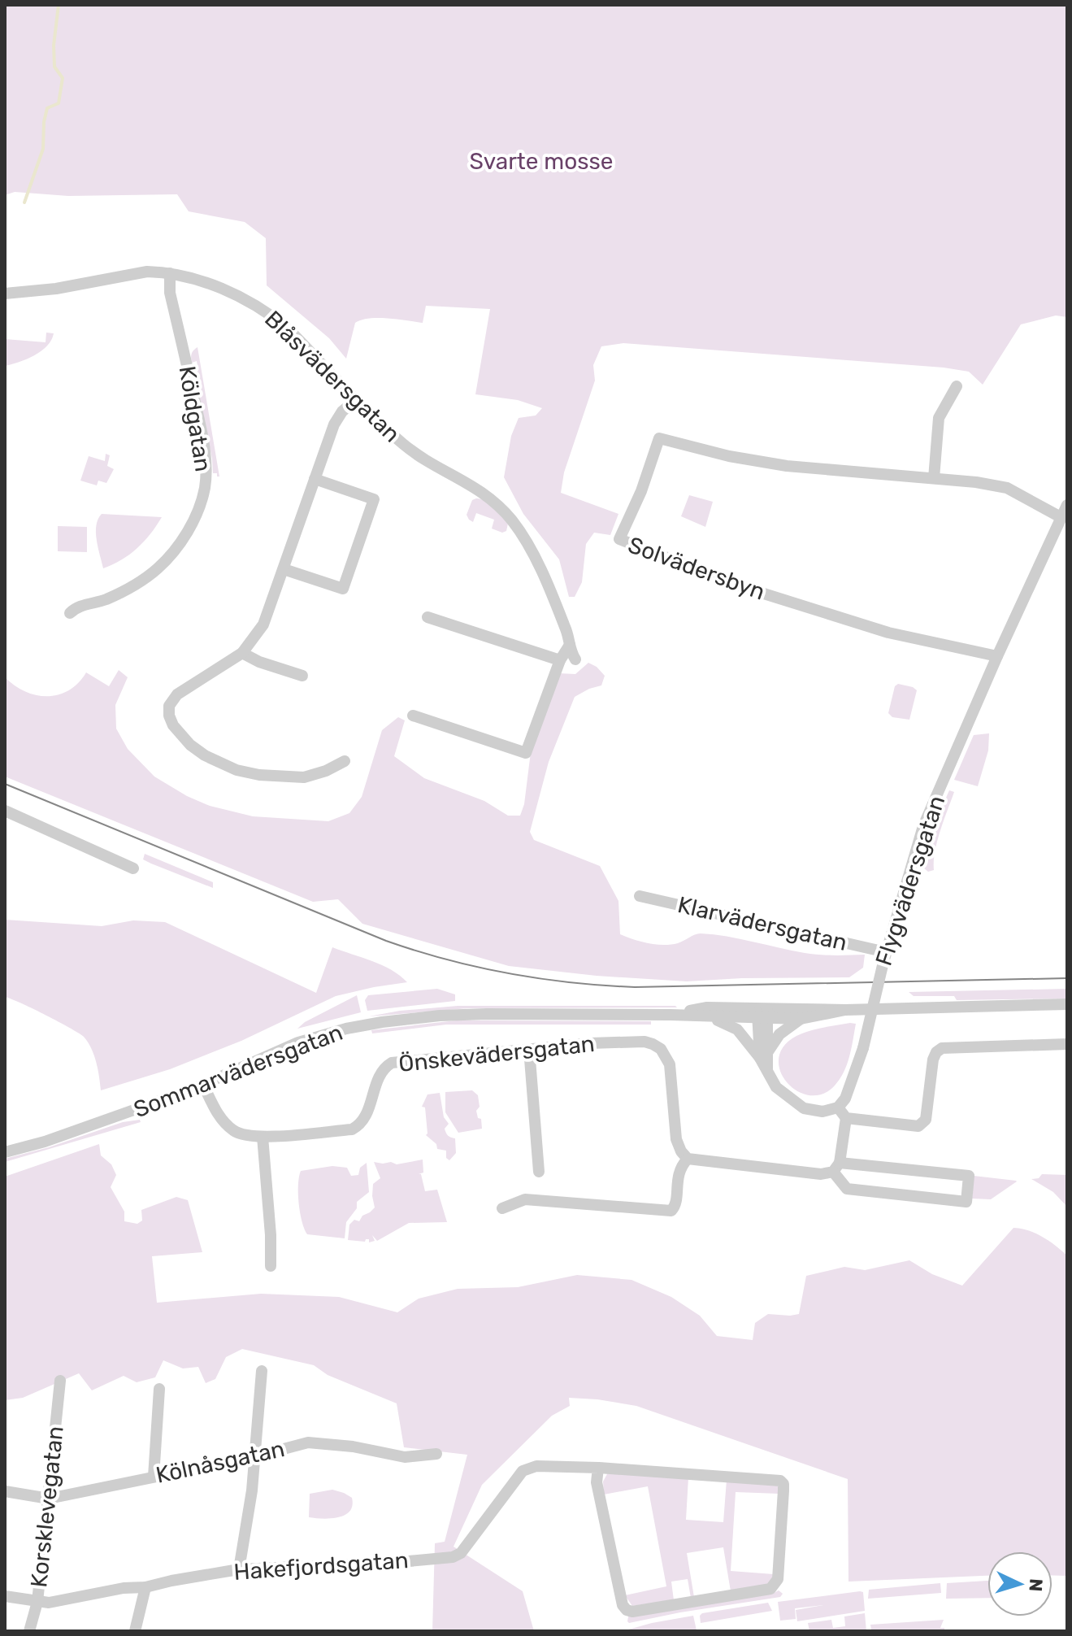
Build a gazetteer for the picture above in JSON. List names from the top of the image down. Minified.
{"streets":{"street":["Blåsvädersgatan","Köldgatan","Solvädersbyn","Flygvädersgatan","Klarvädersgatan","Önskevädersgatan","Sommarvädersgatan","Kölnåsgatan","Korsklevegatan","Hakefjordsgatan"]},"crossings":[["Blåsvädersgatan","Köldgatan"],["Solvädersbyn","Flygvädersgatan"],["Flygvädersgatan","Klarvädersgatan"],["Önskevädersgatan","Sommarvädersgatan"],["Kölnåsgatan","Korsklevegatan"],["Korsklevegatan","Hakefjordsgatan"]],"parks":["Svarte mosse"],"north":"right"}
